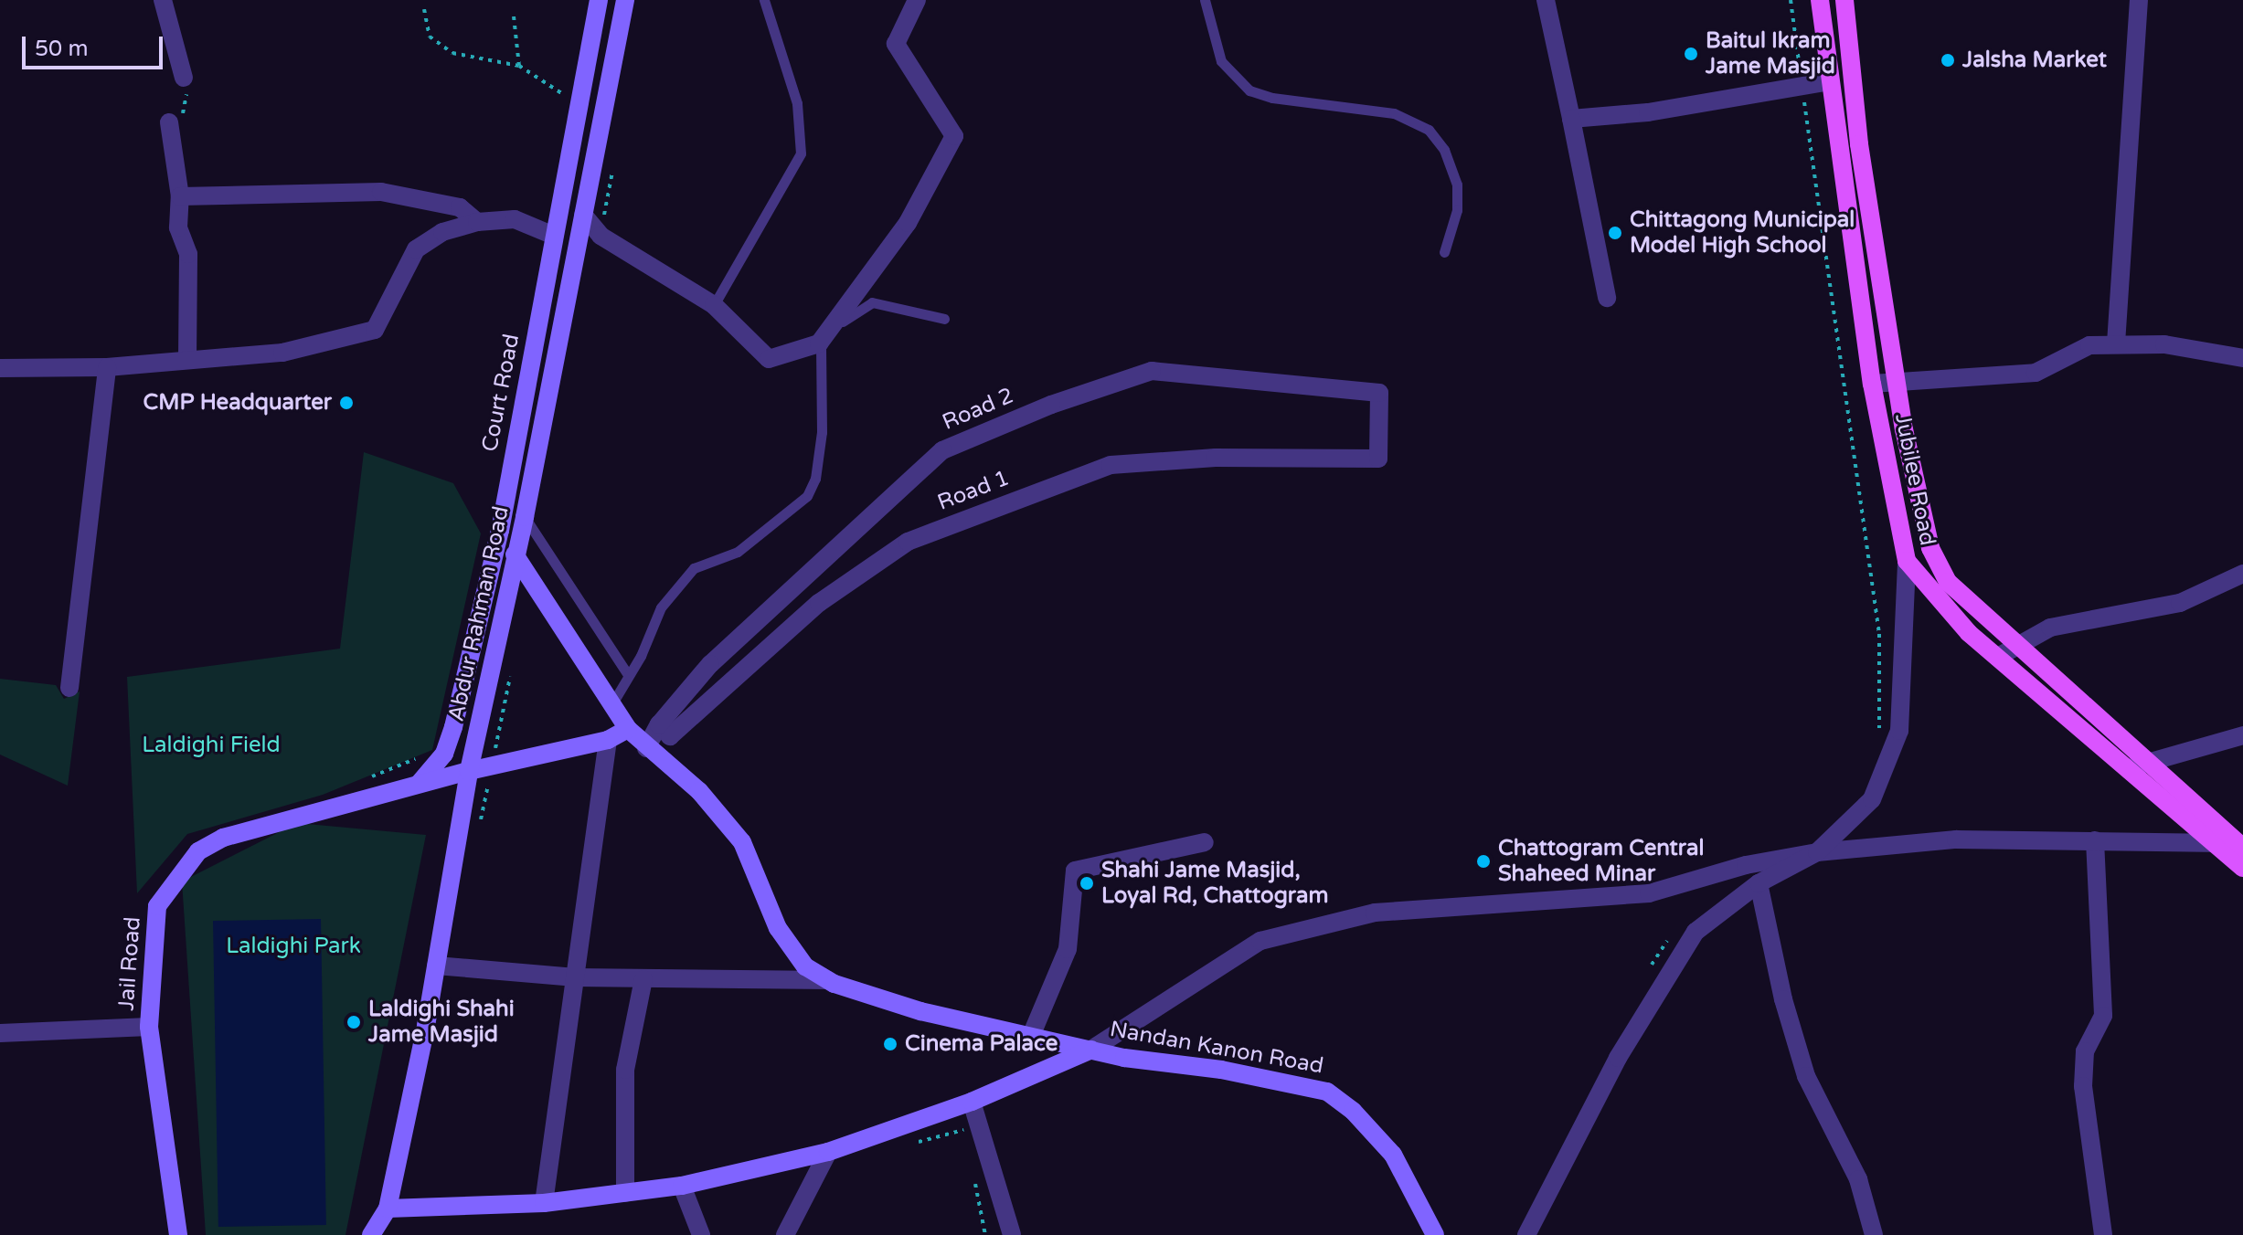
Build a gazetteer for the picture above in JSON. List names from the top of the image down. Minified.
{"streets":{"main road":["Court Road","Jubilee Road","Abdur Rahman Road","Jail Road","Nandan Kanon Road"],"street":["Road 2","Road 1"]},"crossings":[["Court Road","Jail Road"],["Road 2","Road 1"],["Abdur Rahman Road","Jail Road"],["Abdur Rahman Road","Nandan Kanon Road"],["Jail Road","Nandan Kanon Road"]],"parks":["Laldighi Field","Laldighi Park"],"places":["Baitul Ikram Jame Masjid","Jalsha Market","Chittagong Municipal Model High School","CMP Headquarter","Chattogram Central Shaheed Minar","Shahi Jame Masjid, Loyal Rd, Chattogram","Laldighi Shahi Jame Masjid","Cinema Palace"],"scale_bar":"50 m"}
